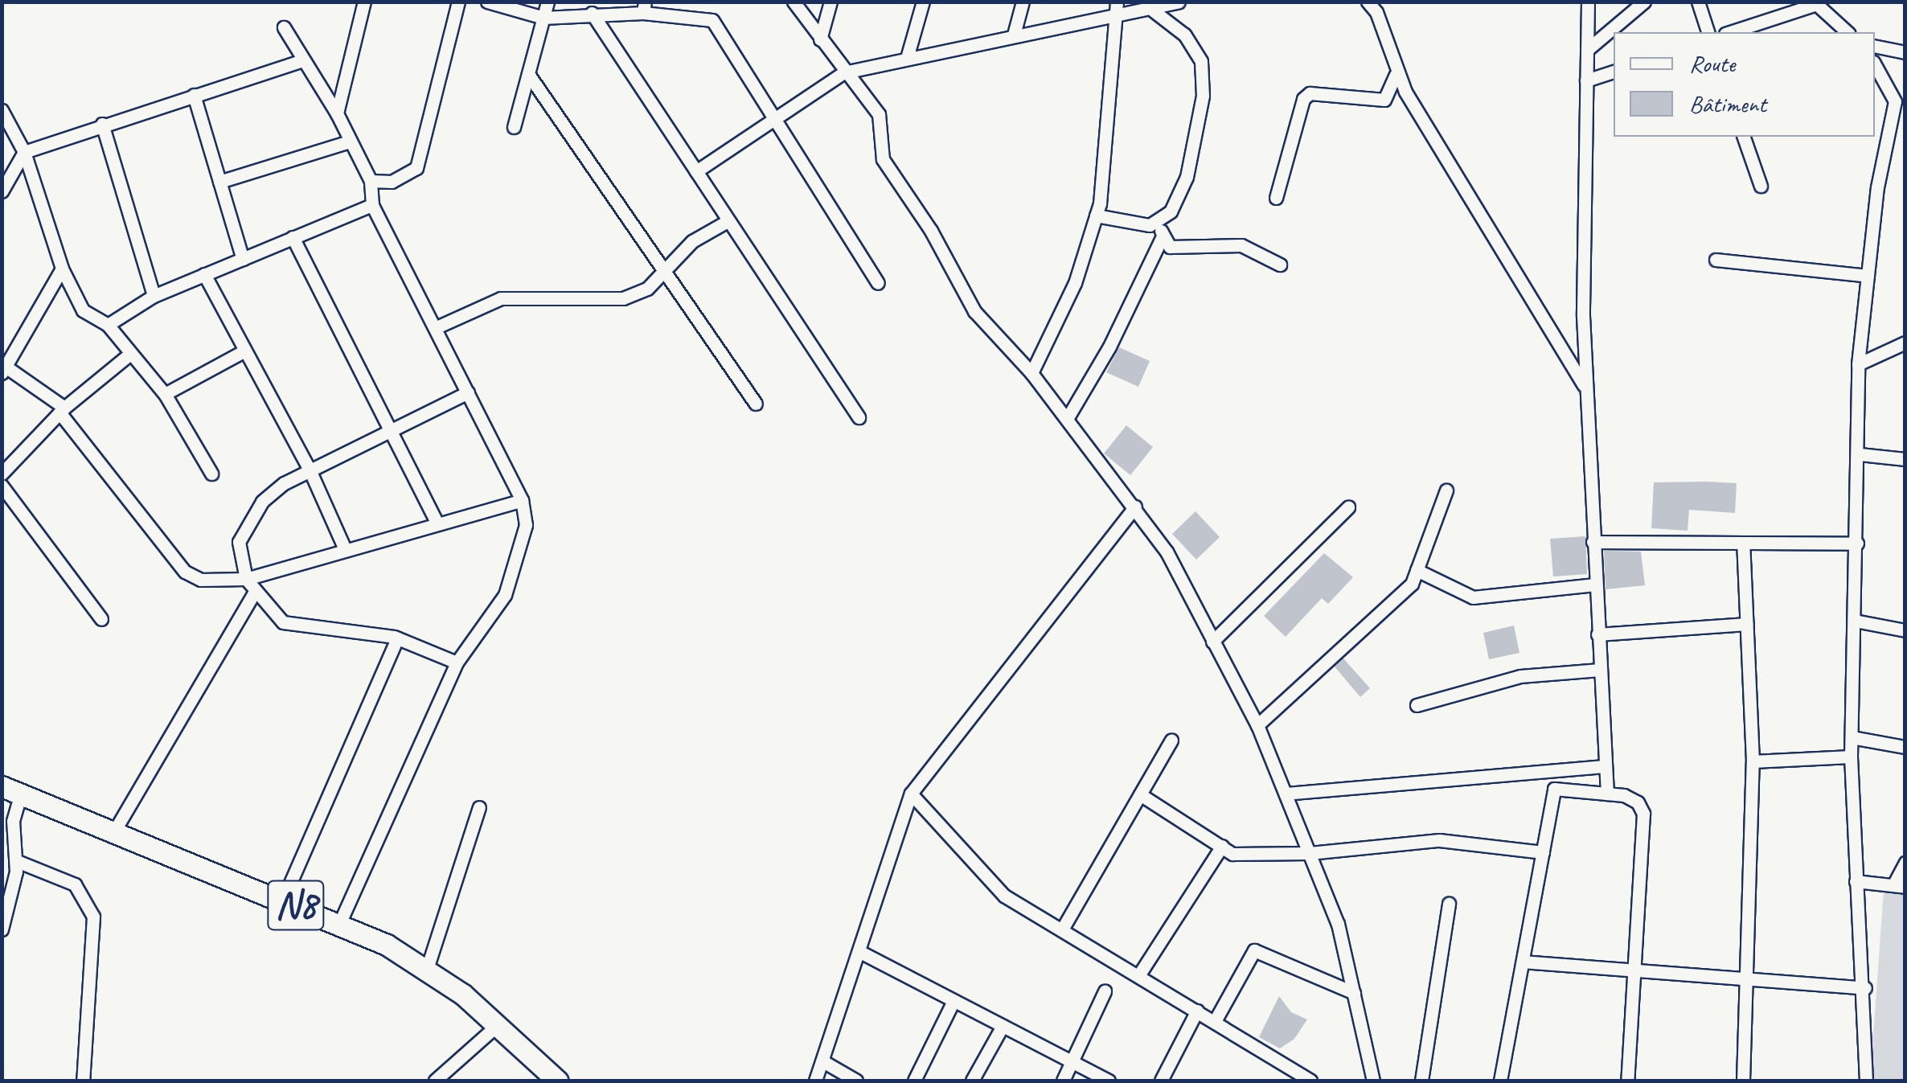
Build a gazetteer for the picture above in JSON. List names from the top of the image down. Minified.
{"streets":{"main road":["N8"]},"legend":["Route","Bâtiment"]}
